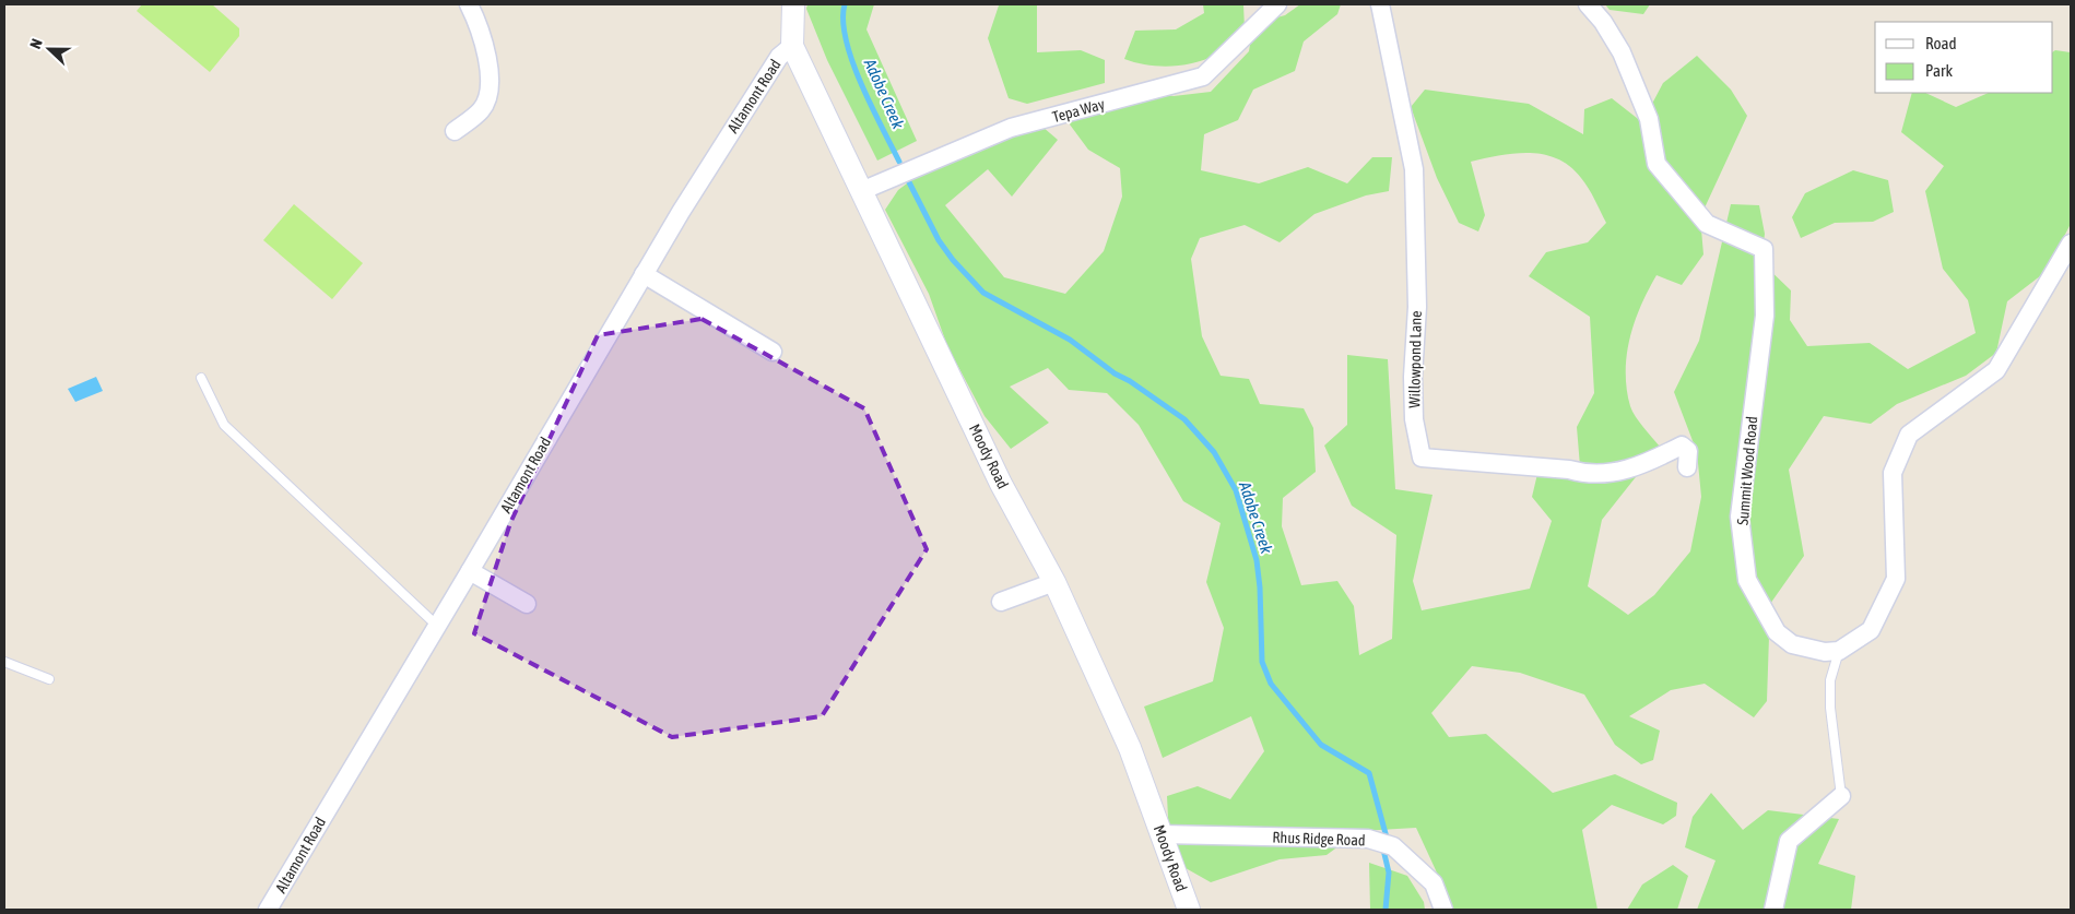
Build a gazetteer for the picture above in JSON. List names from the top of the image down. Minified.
{"streets":{"street":["Altamont Road","Tepa Way","Willowpond Lane","Moody Road","Summit Wood Road","Rhus Ridge Road"]},"crossings":[["Altamont Road","Moody Road"],["Tepa Way","Moody Road"],["Moody Road","Rhus Ridge Road"]],"water":["Adobe Creek"],"legend":["Road","Park"],"north":"left"}
